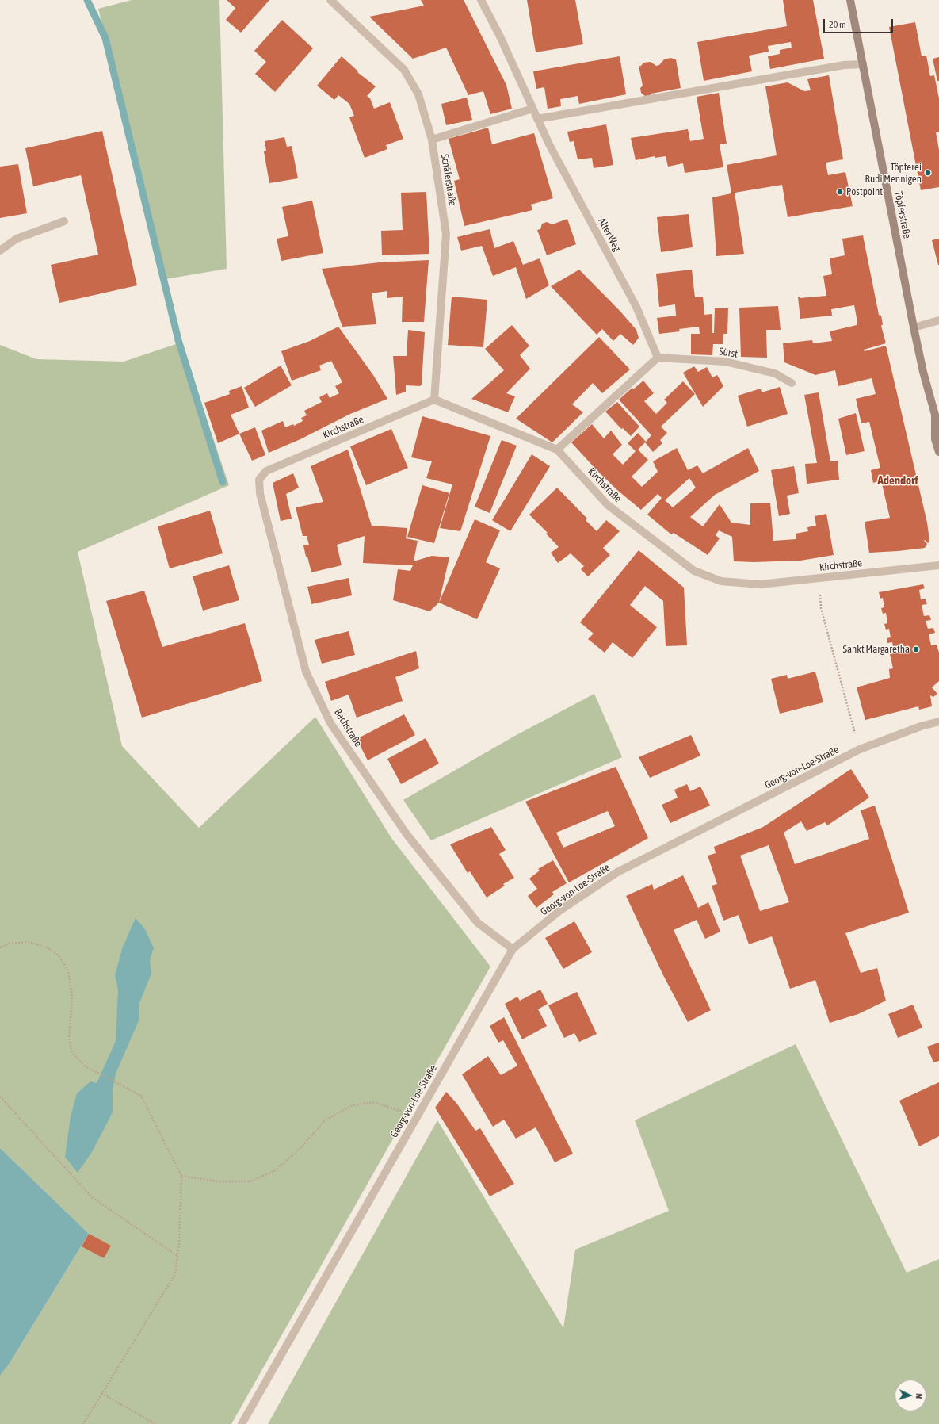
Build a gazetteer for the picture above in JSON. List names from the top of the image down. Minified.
{"streets":{"main road":["Töpferstraße"],"street":["Schäferstraße","Alter Weg","Sürst","Kirchstraße","Bachstraße","Georg-von-Loe-Straße"]},"crossings":[["Schäferstraße","Kirchstraße"],["Alter Weg","Sürst"],["Kirchstraße","Bachstraße"],["Bachstraße","Georg-von-Loe-Straße"]],"districts":["Adendorf"],"places":["Töpferei Rudi Mennigen","Postpoint","Sankt Margaretha"],"scale_bar":"20 m","north":"right"}
